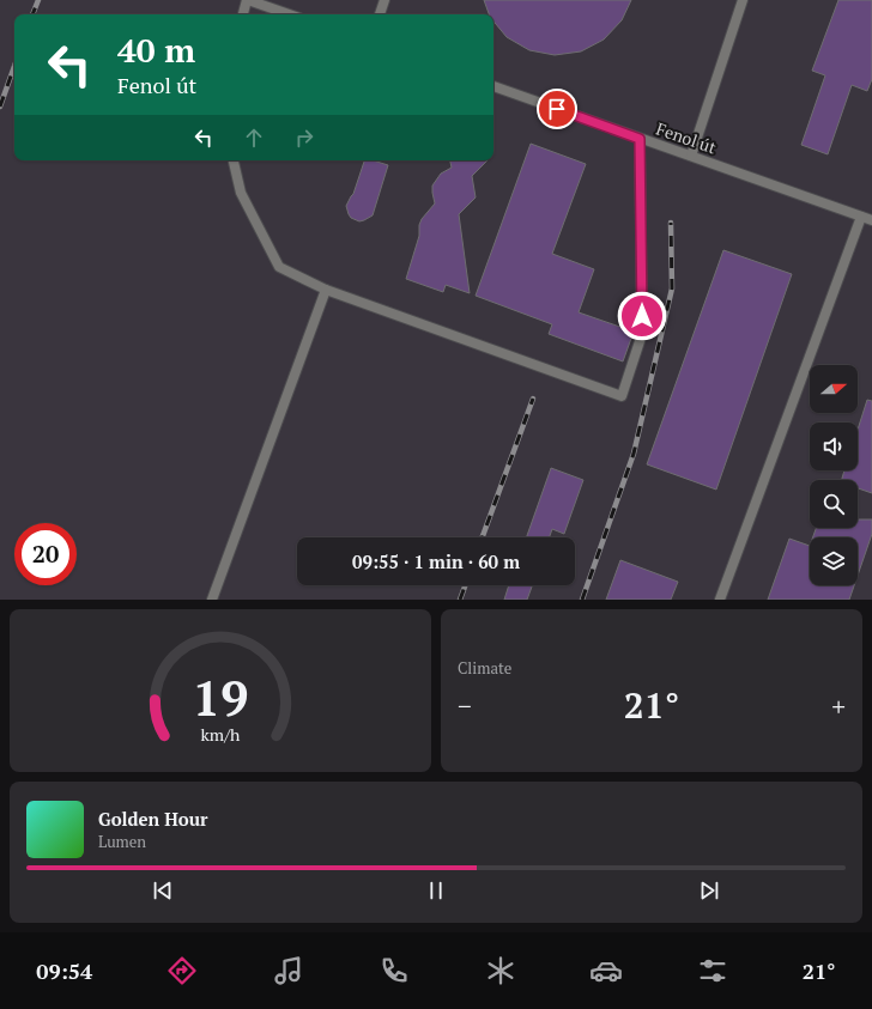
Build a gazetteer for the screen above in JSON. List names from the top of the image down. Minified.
{"streets":{"lane":["Fenol út"]},"north":"right","page":{"turn":["40 m","Fenol út"],"limit":"20","trip":"09:55 · 1 min · 60 m","tile":"Climate","heat":["−","21°","+"],"song":["Golden Hour","Lumen"],"tabs":["09:54","21°"],"gauge":["19","km/h"]}}
